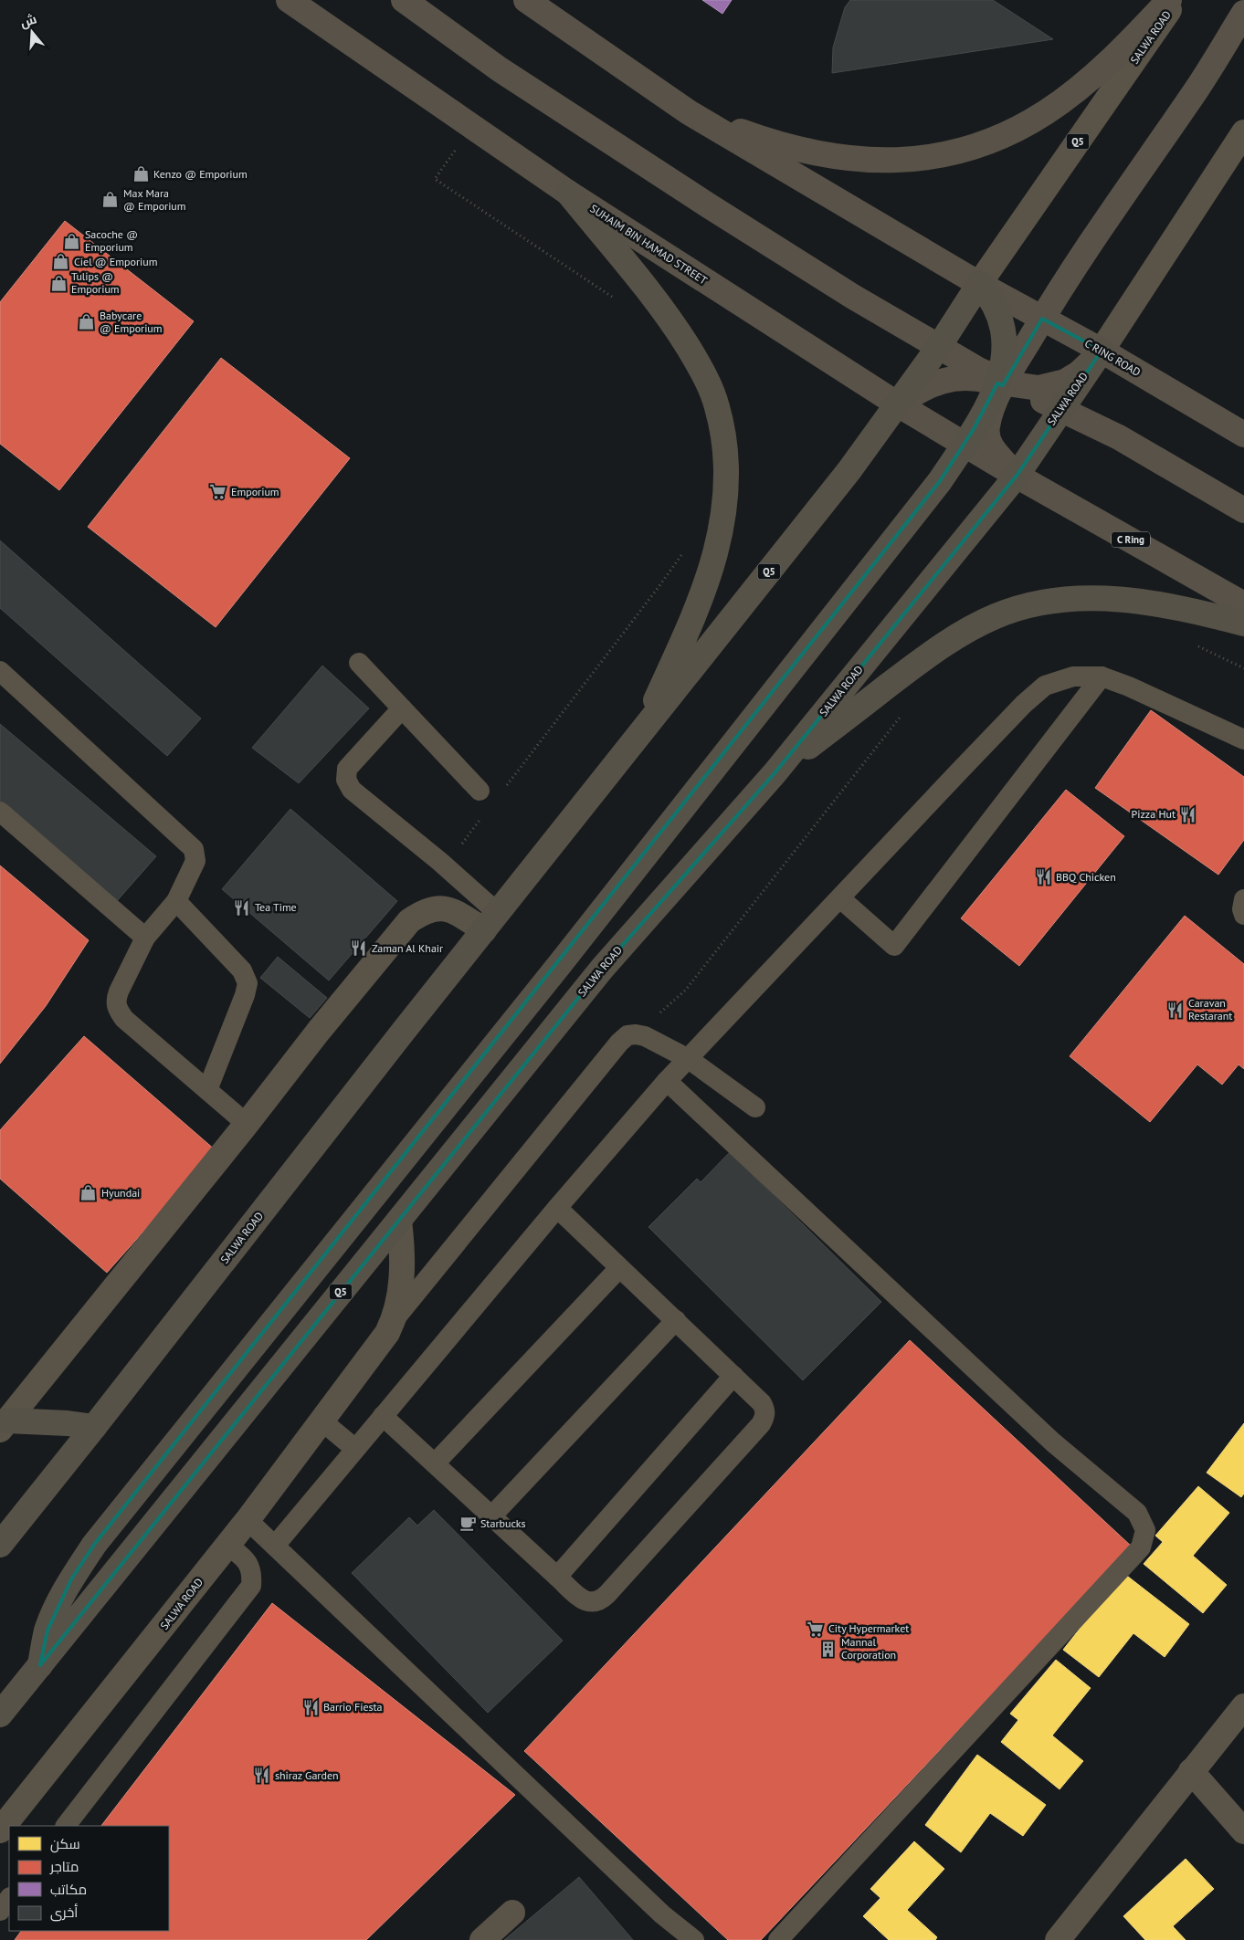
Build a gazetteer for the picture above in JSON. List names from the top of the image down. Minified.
{"streets":{"highway":["SALWA ROAD","Q5","SUHAIM BIN HAMAD STREET","C RING ROAD","C Ring"]},"crossings":[["SALWA ROAD","SUHAIM BIN HAMAD STREET"],["SALWA ROAD","C RING ROAD"],["SALWA ROAD","C Ring"],["SUHAIM BIN HAMAD STREET","C Ring"]],"places":{"shop":["Kenzo @ Emporium","Max Mara @ Emporium","Sacoche @ Emporium","Ciel @ Emporium","Tulips @ Emporium","Babycare @ Emporium","Hyundai"],"supermarket":["Emporium","City Hypermarket"],"restaurant":["Pizza Hut","BBQ Chicken","Tea Time","Zaman Al Khair","Caravan Restarant","Barrio Fiesta","shiraz Garden"],"cafe":["Starbucks"],"building":["Mannal Corporation"]},"legend":["سكن","متاجر","مكاتب","أخرى"],"north":"top"}
